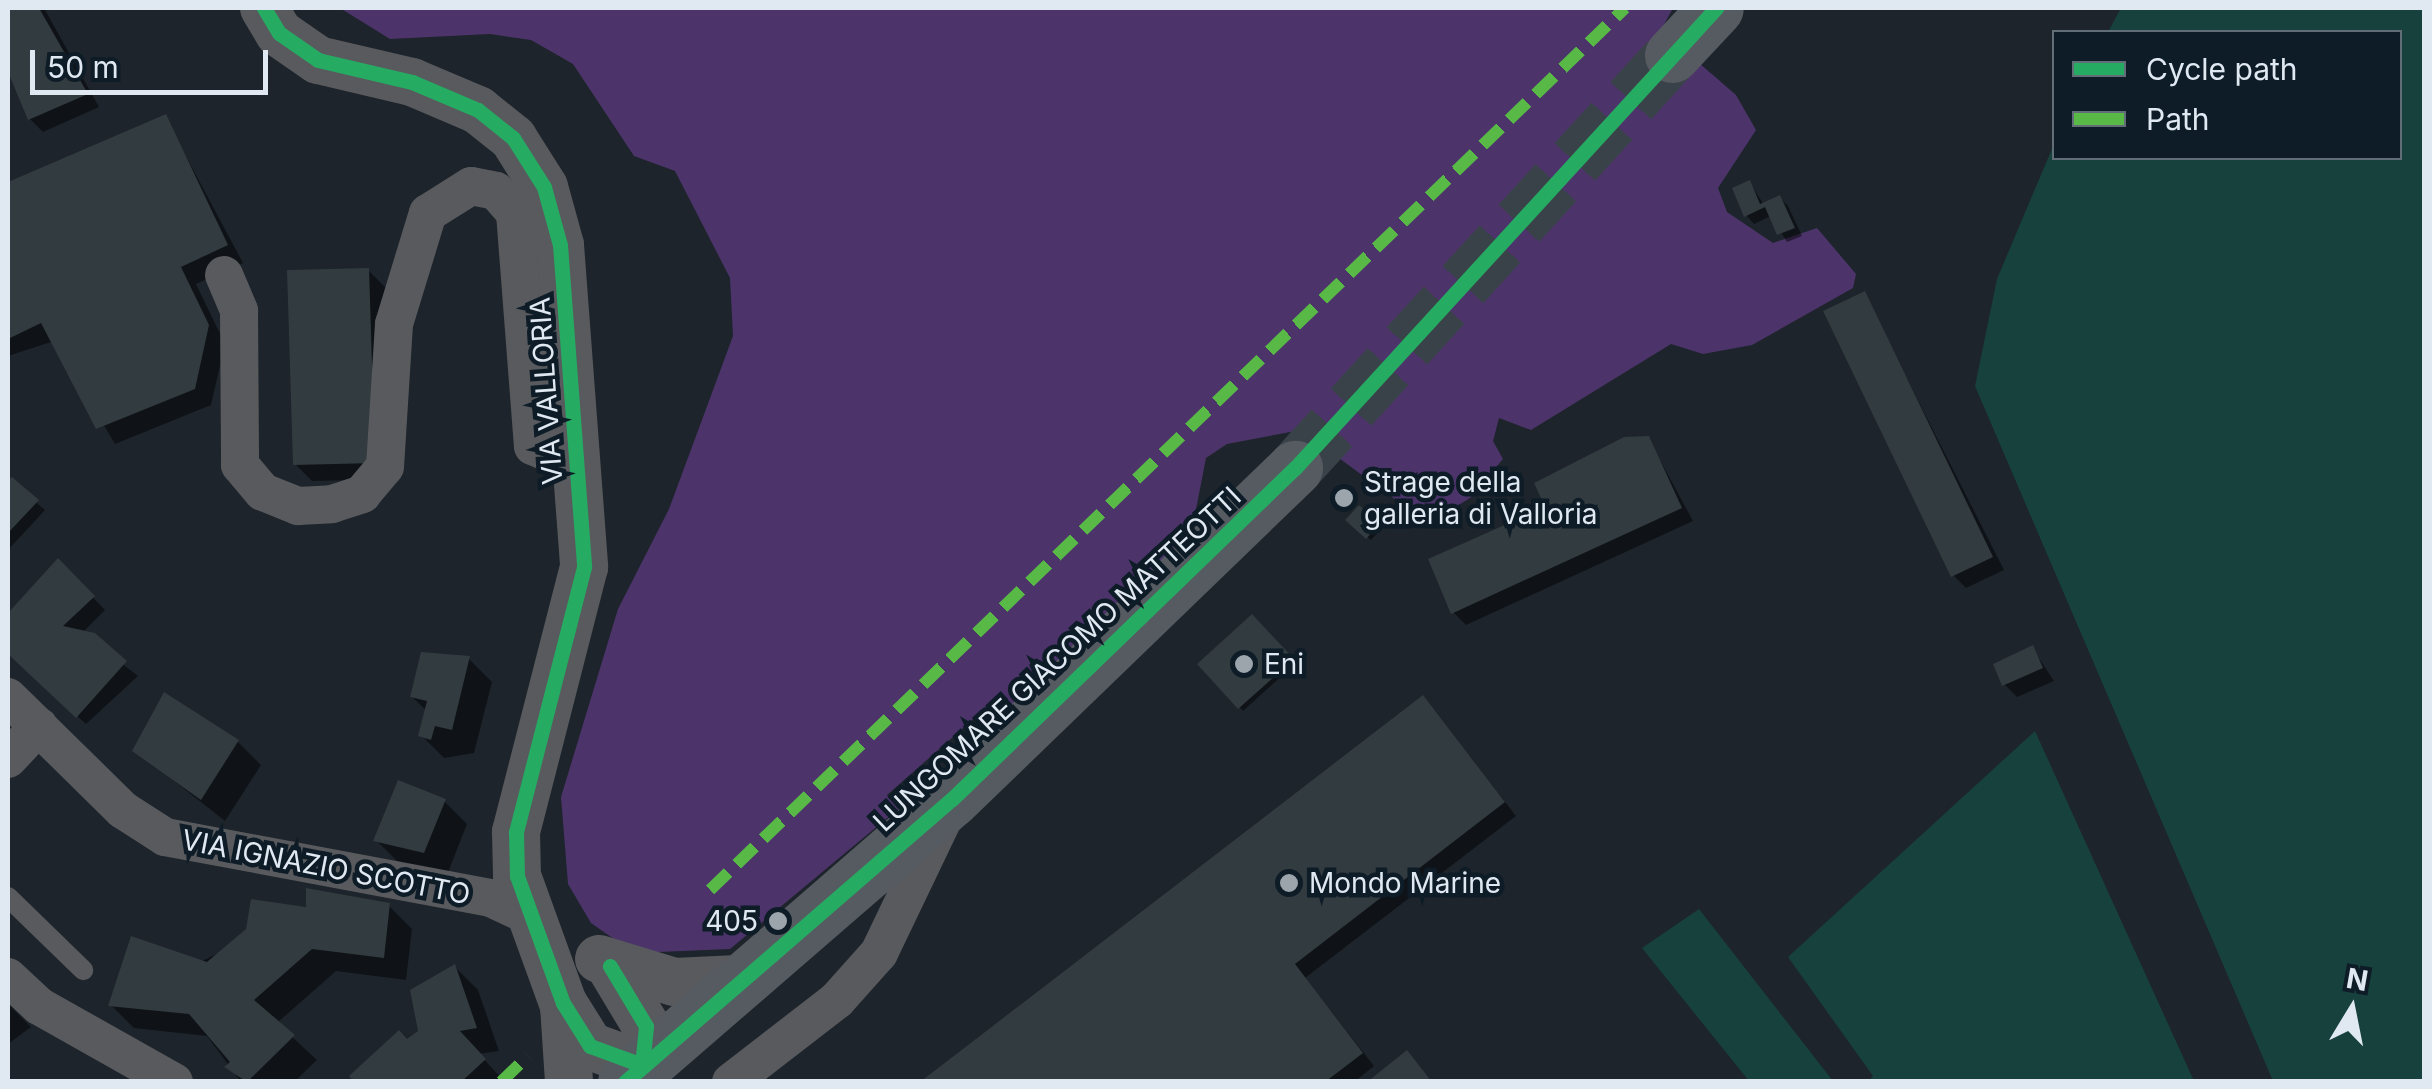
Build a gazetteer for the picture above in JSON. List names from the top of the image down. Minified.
{"streets":{"main road":["LUNGOMARE GIACOMO MATTEOTTI"],"street":["VIA VALLORIA","VIA IGNAZIO SCOTTO"]},"crossings":[["VIA VALLORIA","VIA IGNAZIO SCOTTO"]],"places":["Strage della galleria di Valloria","Eni","Mondo Marine","405"],"legend":["Cycle path","Path"],"scale_bar":"50 m","north":"top"}
